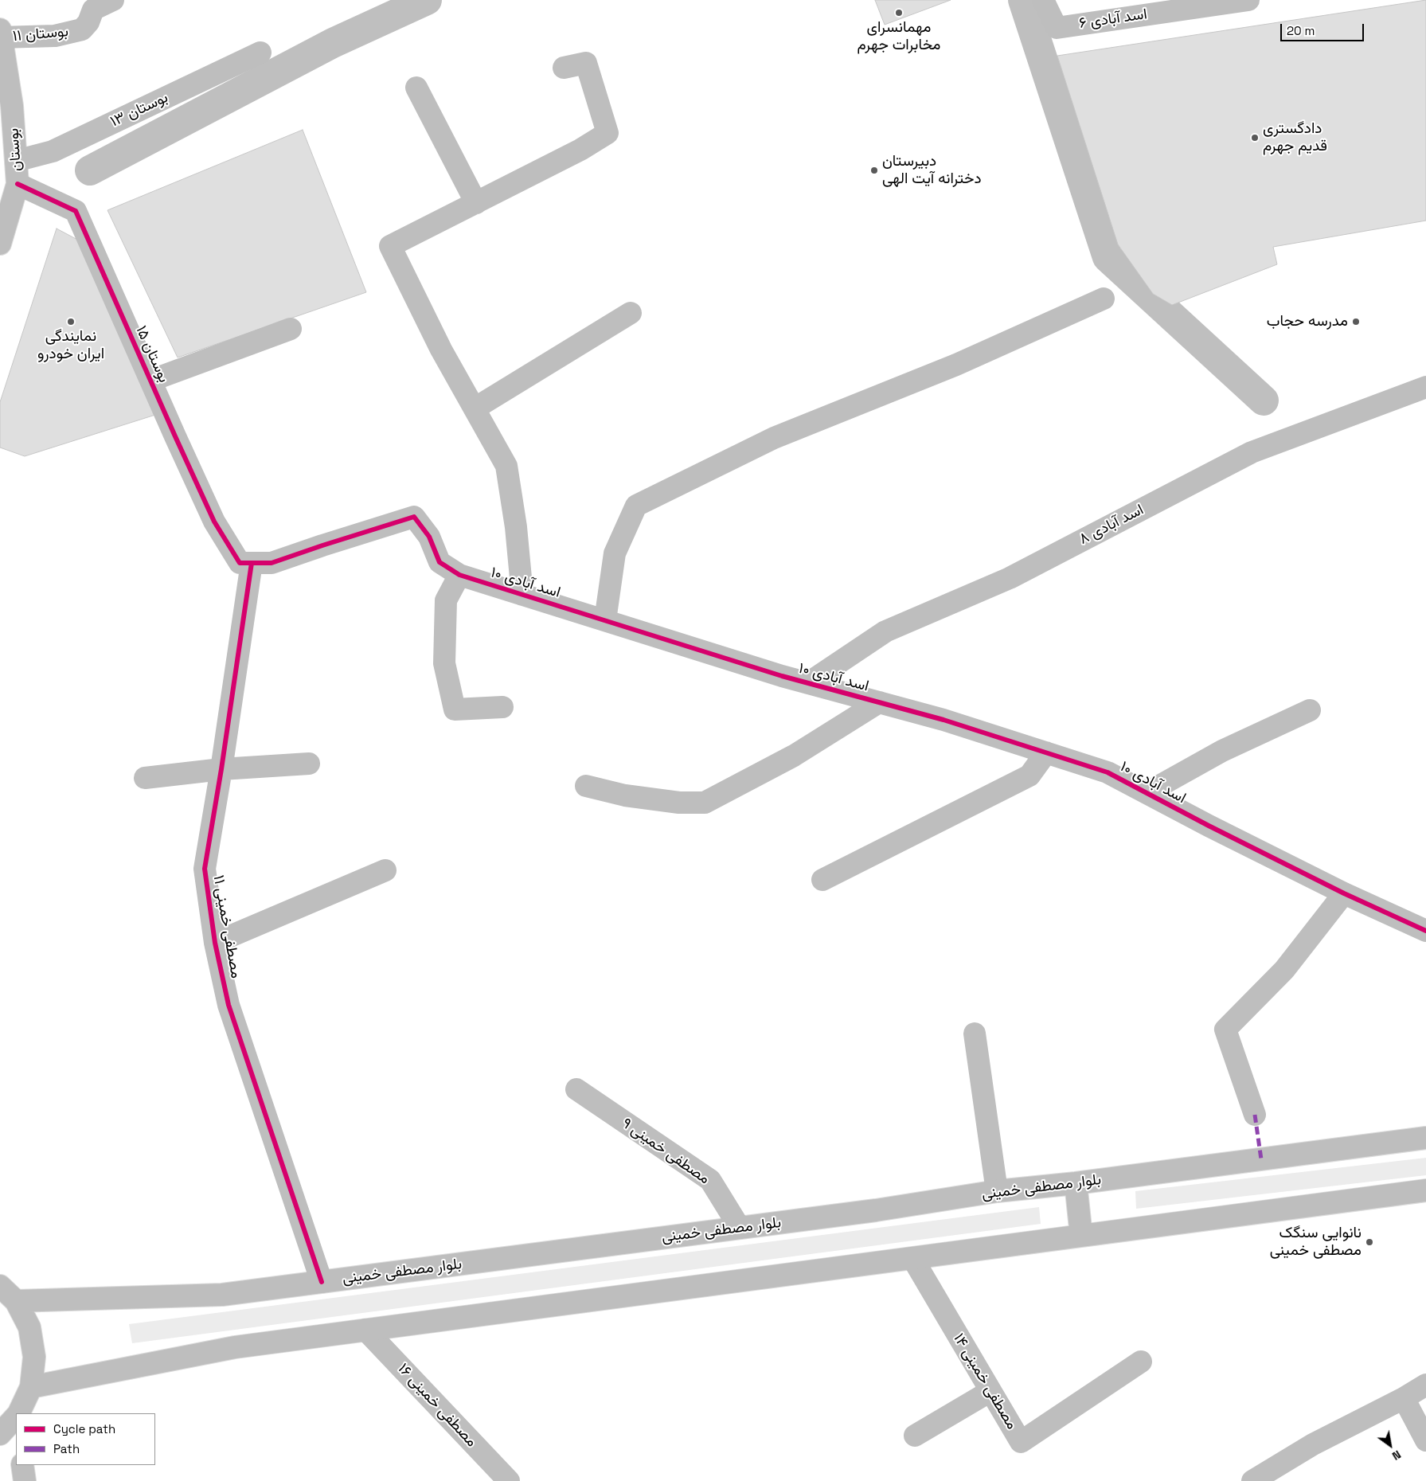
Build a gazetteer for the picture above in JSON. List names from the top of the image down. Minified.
{"streets":{"street":["اسد آبادی ۶","بوستان ۱۱","بوستان ۱۳","بوستان","بوستان ۱۵","اسد آبادی ۸","اسد آبادی ۱۰","مصطفی خمینی ۱۱","مصطفی خمینی ۹","بلوار مصطفی خمینی","مصطفی خمینی ۱۴","مصطفی خمینی ۱۶"]},"crossings":[["بوستان ۱۱","بوستان"],["بوستان ۱۳","بوستان"],["بوستان","بوستان ۱۵"],["بوستان ۱۵","اسد آبادی ۱۰"],["بوستان ۱۵","مصطفی خمینی ۱۱"],["اسد آبادی ۸","اسد آبادی ۱۰"],["اسد آبادی ۱۰","مصطفی خمینی ۱۱"],["مصطفی خمینی ۱۱","بلوار مصطفی خمینی"],["مصطفی خمینی ۹","بلوار مصطفی خمینی"]],"places":["مهمانسرای مخابرات جهرم","دادگستری قدیم جهرم","دبیرستان دخترانه آیت الهی","نمایندگی ایران خودرو","مدرسه حجاب","نانوایی سنگک مصطفی خمینی"],"legend":["Cycle path","Path"],"scale_bar":"20 m","north":"bottom right"}
